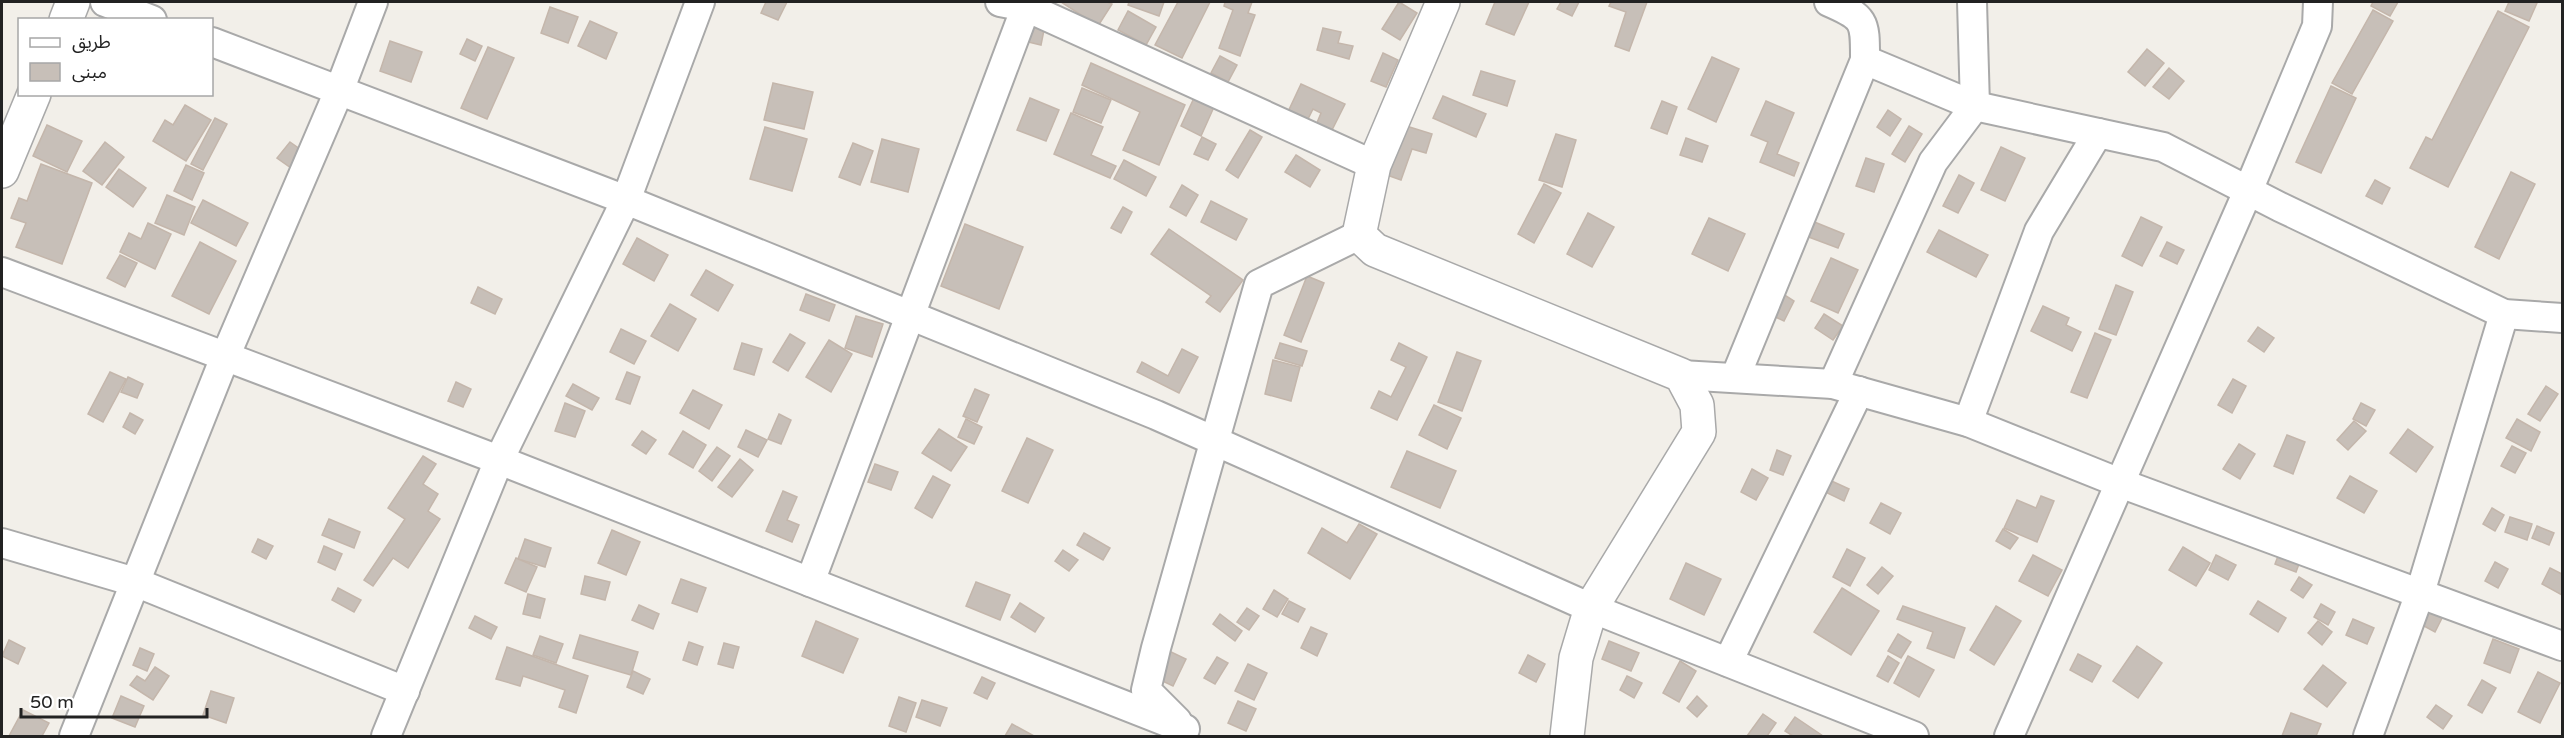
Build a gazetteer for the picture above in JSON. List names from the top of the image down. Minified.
{"legend":["طريق","مبنى"],"scale_bar":"50 m"}
